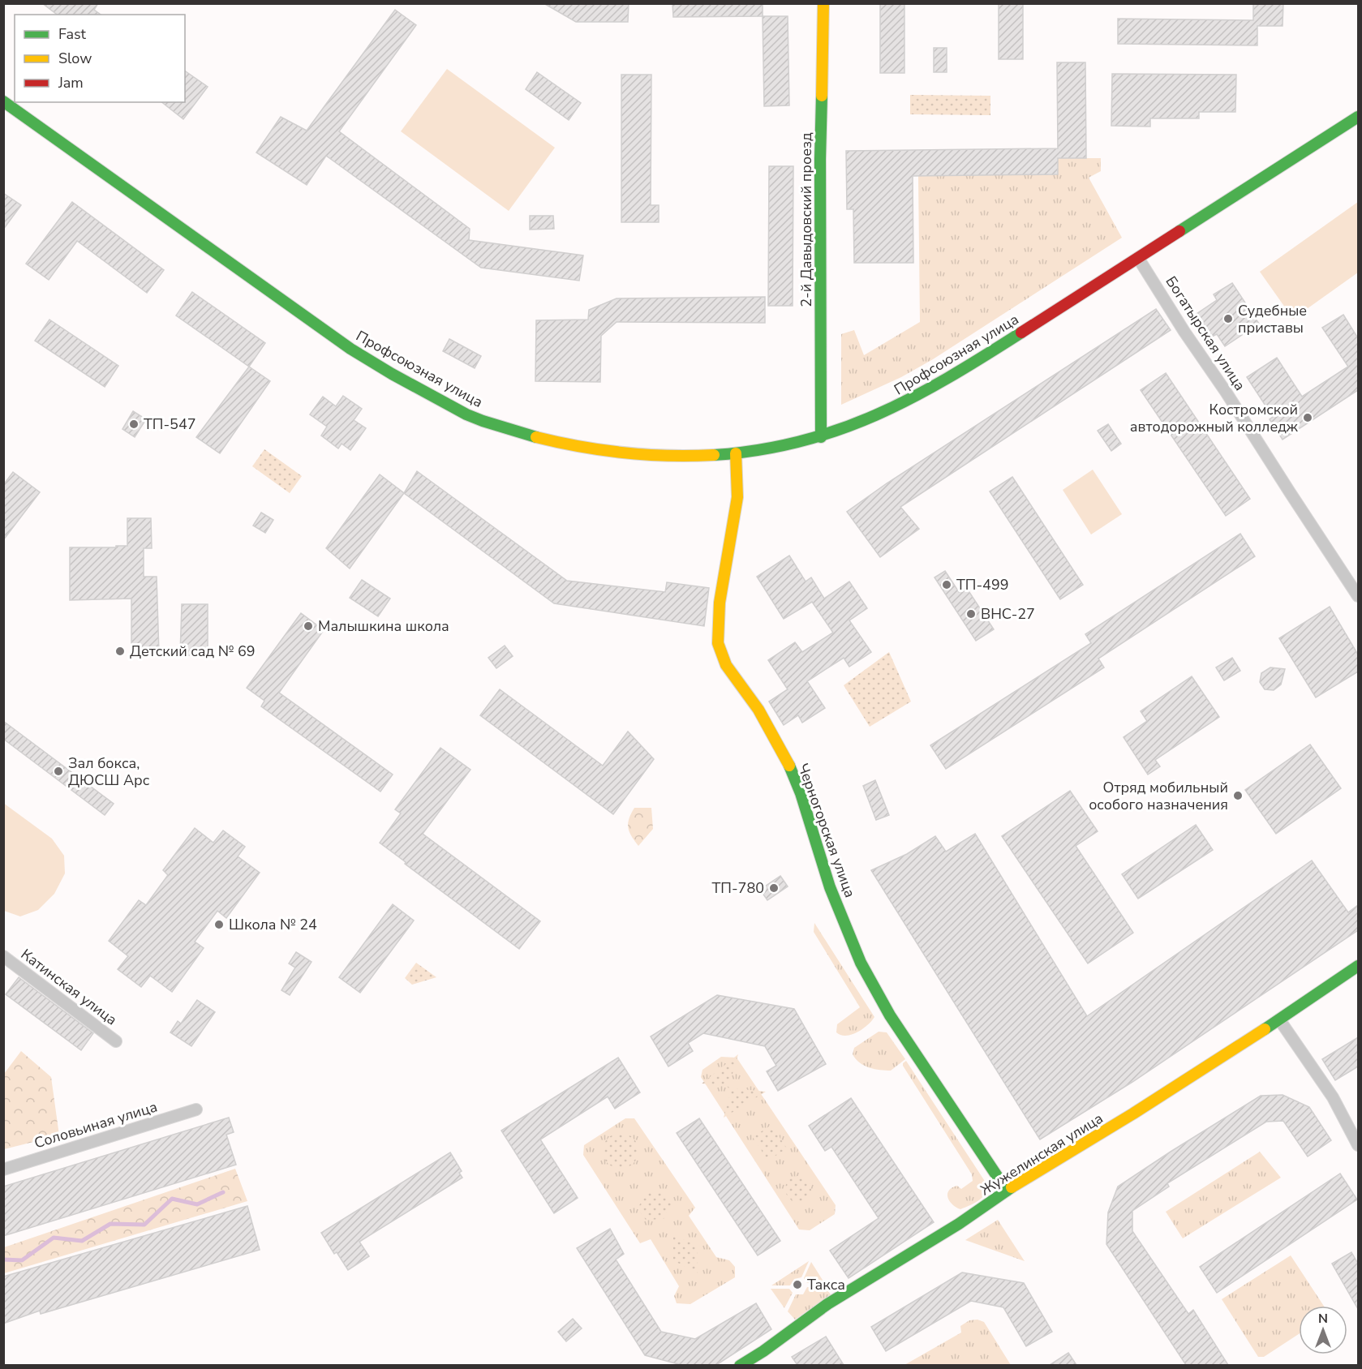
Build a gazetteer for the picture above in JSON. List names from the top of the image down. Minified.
{"streets":{"street":["2-й Давыдовский проезд","Богатырская улица","Профсоюзная улица","Черногорская улица","Катинская улица","Соловьиная улица","Жужелинская улица"]},"crossings":[["2-й Давыдовский проезд","Профсоюзная улица"],["Богатырская улица","Профсоюзная улица"],["Профсоюзная улица","Черногорская улица"],["Черногорская улица","Жужелинская улица"]],"places":["Судебные приставы","Костромской автодорожный колледж","ТП-547","ТП-499","ВНС-27","Малышкина школа","Детский сад № 69","Зал бокса, ДЮСШ Арс","Отряд мобильный особого назначения","ТП-780","Школа № 24","Такса"],"legend":["Fast","Slow","Jam"],"north":"top"}
